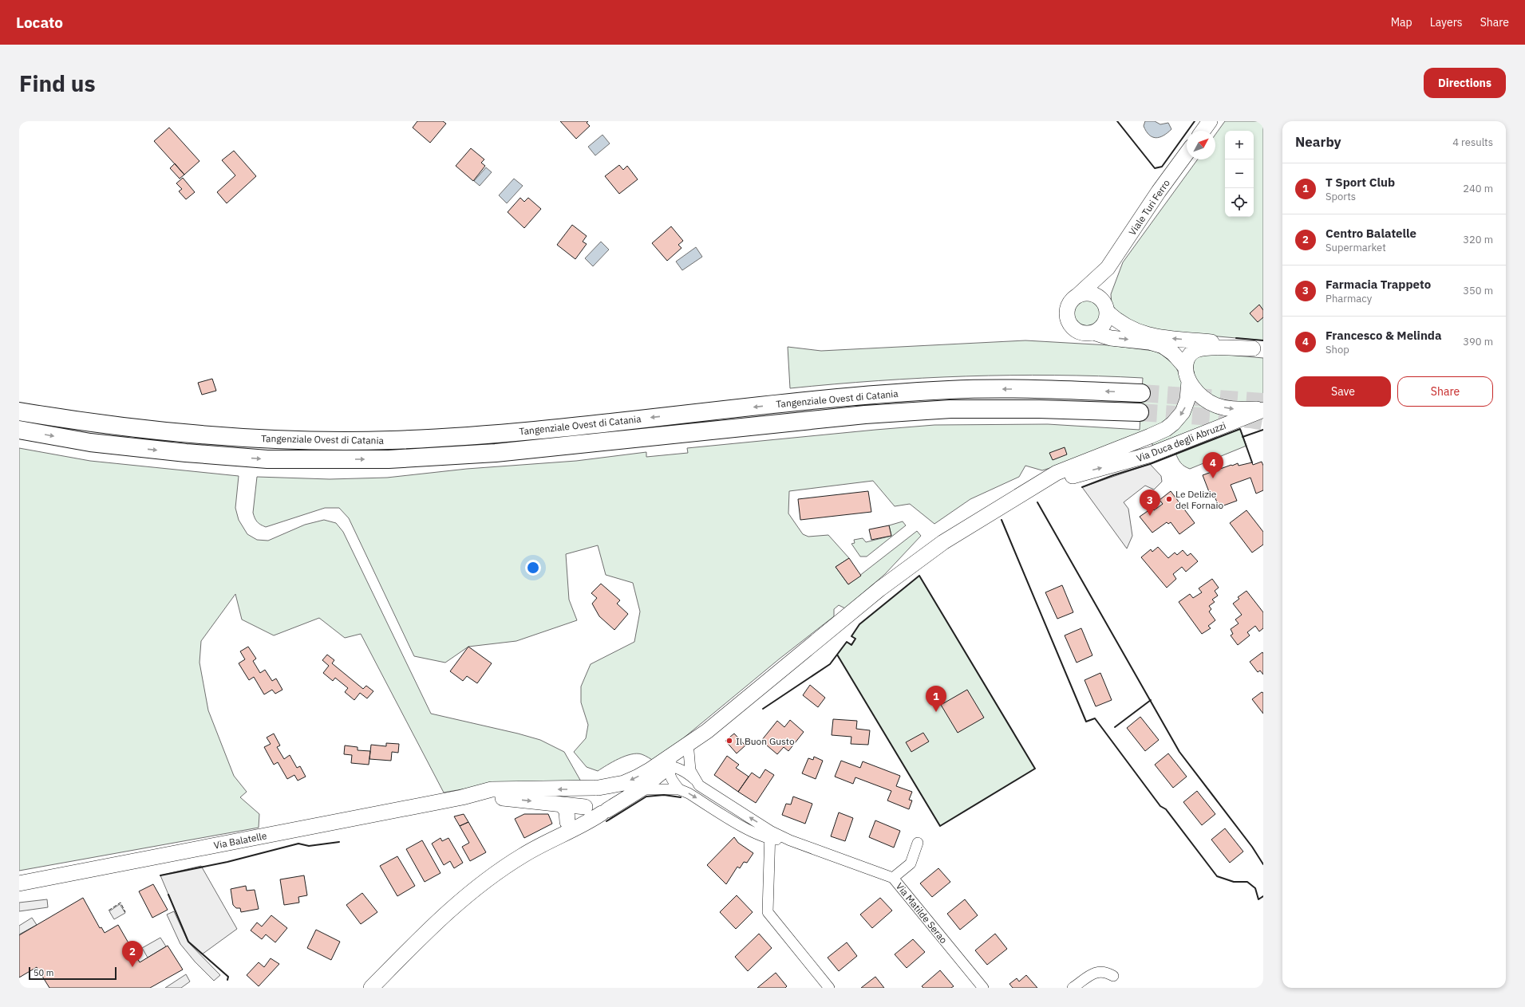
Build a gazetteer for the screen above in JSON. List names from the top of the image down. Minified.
{"streets":{"highway":["Tangenziale Ovest di Catania"],"main road":["Viale Turi Ferro","Via Duca degli Abruzzi","Via Balatelle"],"street":["Via Matilde Serao"]},"places":["Le Delizie del Fornaio","Il Buon Gusto"],"scale_bar":"50 m","north":"top right","page":{"header":"Locato","nav":["Map","Layers","Share"],"buttons":["Directions",["Save","Share"]],"title":"Find us","heading":["Nearby","4 results"],"map_buttons":["+","−"],"list":[{"mark":"1","name":"T Sport Club","note":"Sports","value":"240 m"},{"mark":"2","name":"Centro Balatelle","note":"Supermarket","value":"320 m"},{"mark":"3","name":"Farmacia Trappeto","note":"Pharmacy","value":"350 m"},{"mark":"4","name":"Francesco & Melinda","note":"Shop","value":"390 m"}],"pins":["4","3","1","2"],"scale":"50 m"}}
